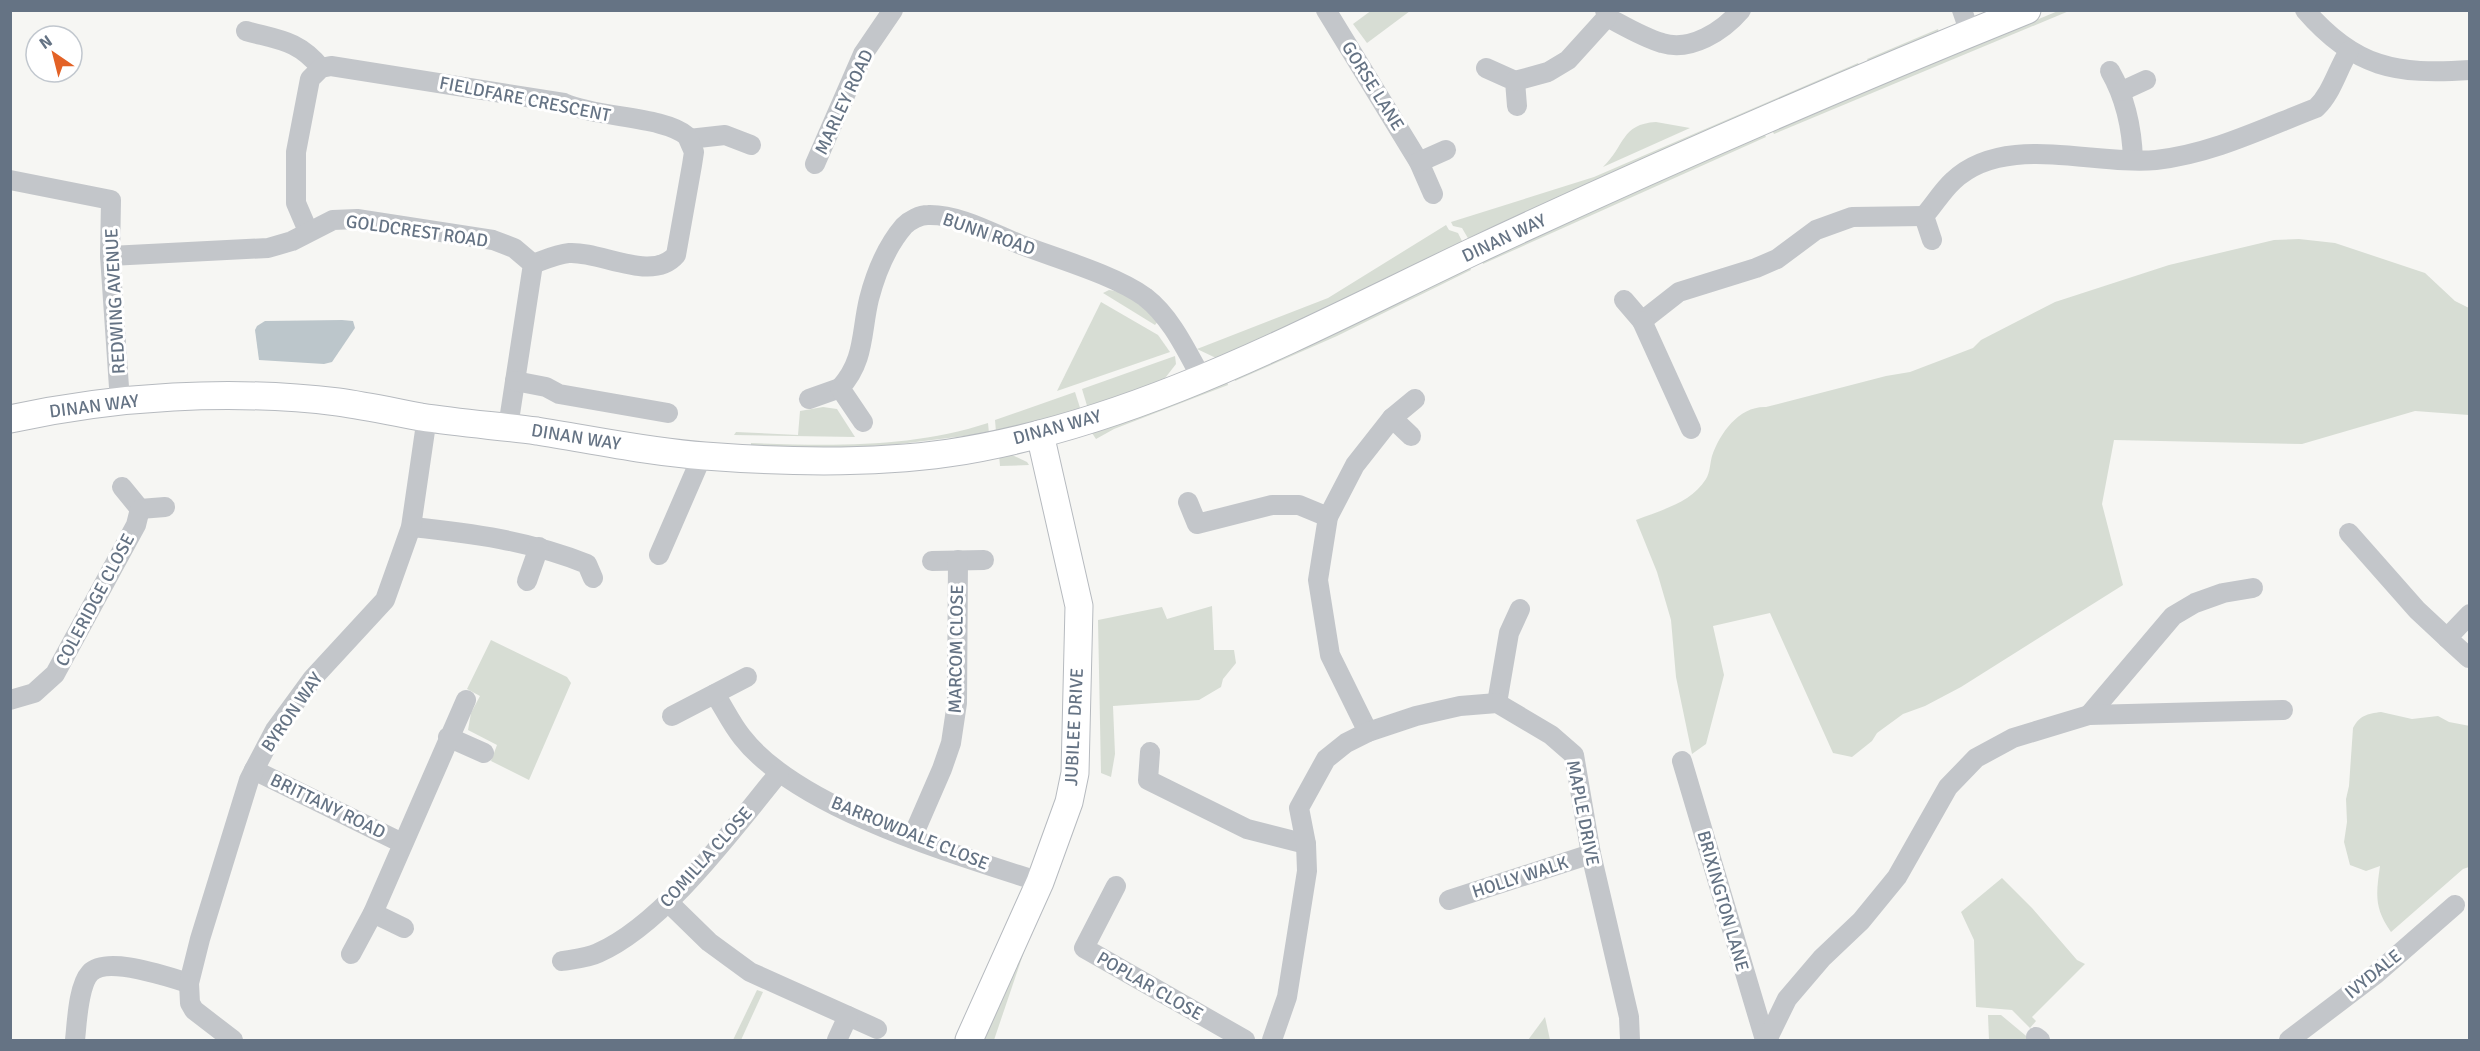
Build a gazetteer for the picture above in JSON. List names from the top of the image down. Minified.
{"streets":{"street":["GORSE LANE","FIELDFARE CRESCENT","MARLEY ROAD","GOLDCREST ROAD","BUNN ROAD","DINAN WAY","REDWING AVENUE","COLERIDGE CLOSE","MARCOM CLOSE","BYRON WAY","JUBILEE DRIVE","BRITTANY ROAD","MAPLE DRIVE","BARROWDALE CLOSE","COMILLA CLOSE","HOLLY WALK","BRIXINGTON LANE","IVYDALE","POPLAR CLOSE"]},"crossings":[["GOLDCREST ROAD","REDWING AVENUE"],["BUNN ROAD","DINAN WAY"],["DINAN WAY","REDWING AVENUE"],["DINAN WAY","BYRON WAY"],["DINAN WAY","JUBILEE DRIVE"],["MARCOM CLOSE","BARROWDALE CLOSE"],["BYRON WAY","BRITTANY ROAD"],["JUBILEE DRIVE","BARROWDALE CLOSE"],["MAPLE DRIVE","HOLLY WALK"],["BARROWDALE CLOSE","COMILLA CLOSE"]],"north":"top left"}
